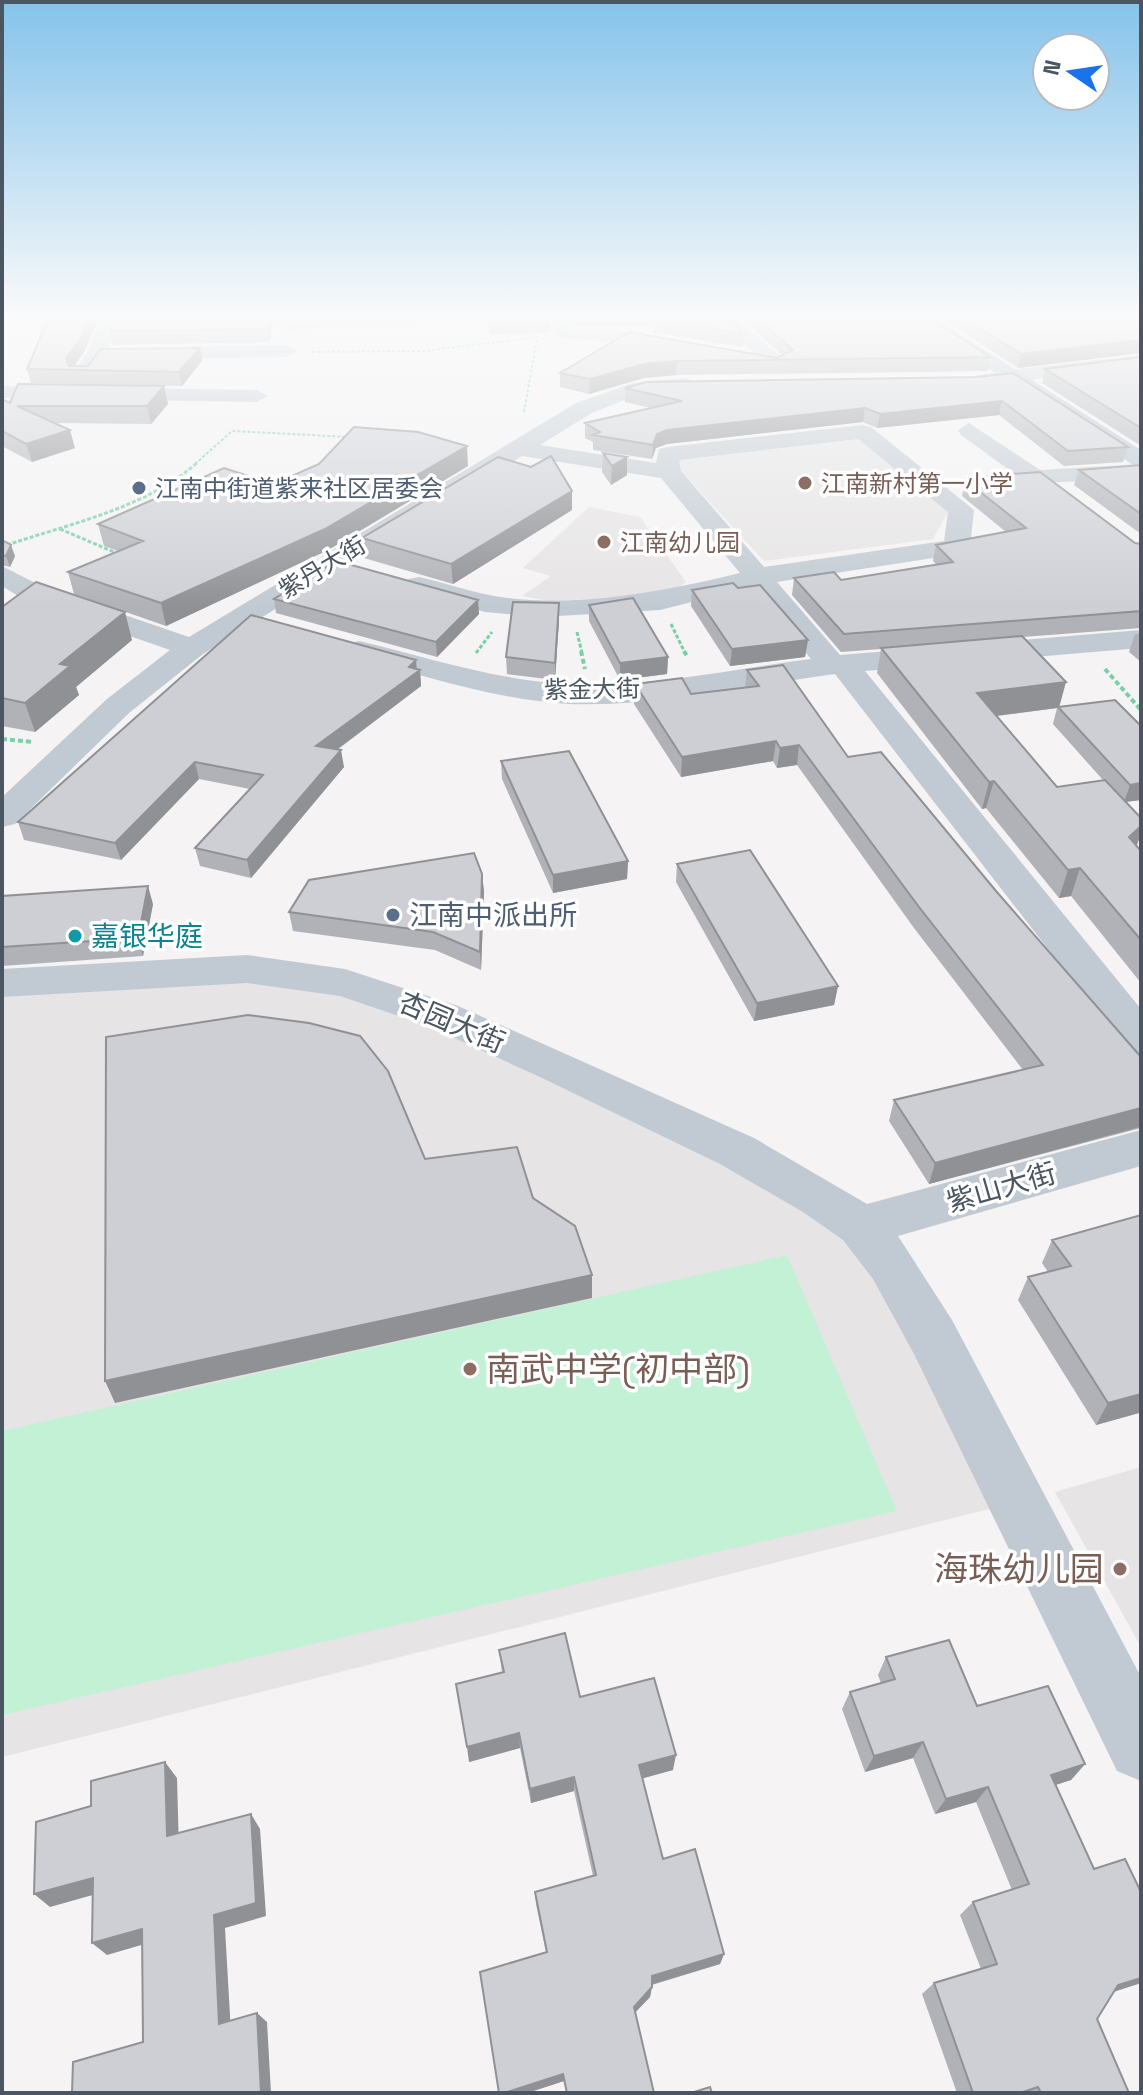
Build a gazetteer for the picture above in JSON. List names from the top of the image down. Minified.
{"streets":{"street":["紫丹大街","紫金大街","杏园大街","紫山大街"]},"crossings":[["杏园大街","紫山大街"]],"places":["江南新村第一小学","江南中街道紫来社区居委会","江南幼儿园","江南中派出所","嘉银华庭","南武中学(初中部)","海珠幼儿园"],"north":"left"}
